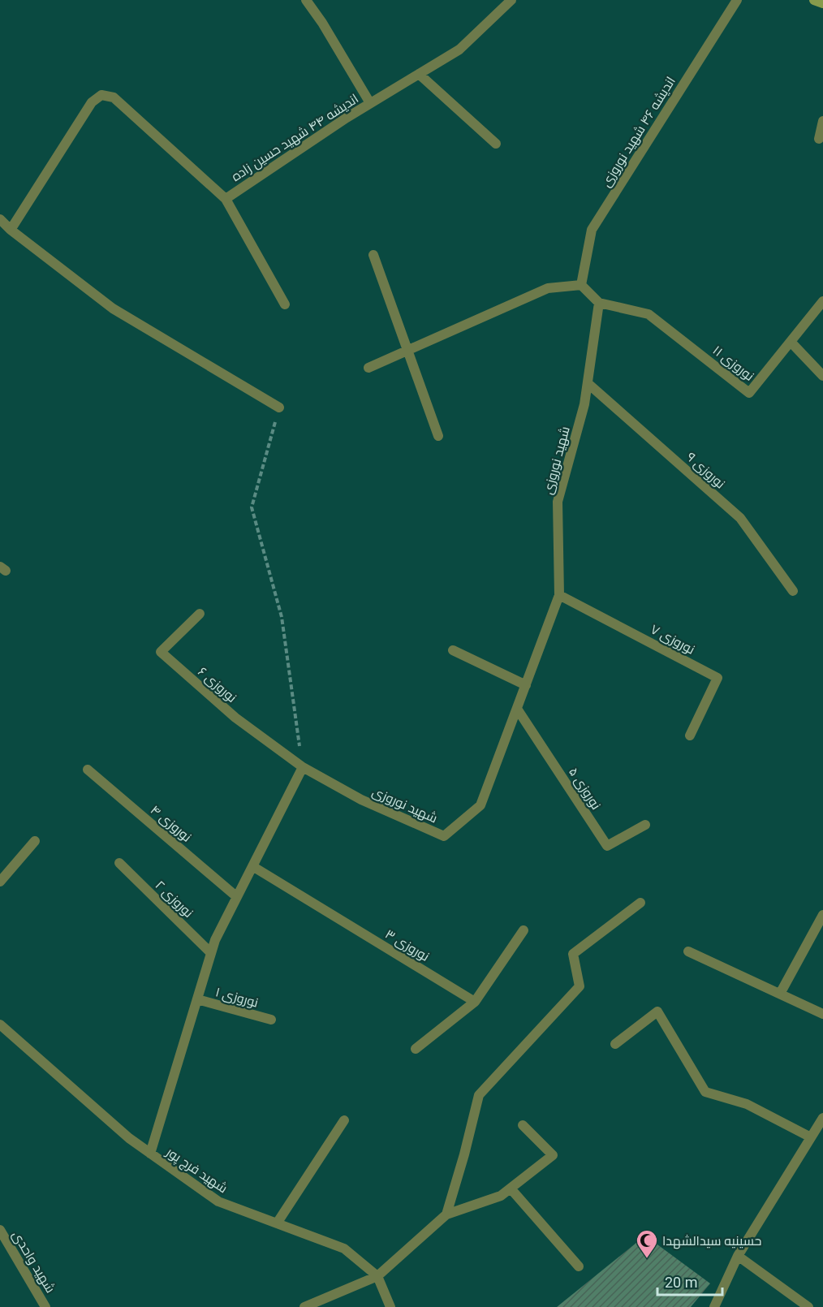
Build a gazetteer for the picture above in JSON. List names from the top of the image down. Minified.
{"streets":{"street":["اندیشه ۴۶ شهید نوروزی","اندیشه ۴۴ شهید حسین زاده","نوروزی ۱۱","شهید نوروزی","نوروزی ۹","نوروزی ۷","نوروزی ۶","نوروزی ۵","نوروزی ۴","نوروزی ۲","نوروزی ۳","نوروزی ۱","شهید فرج پور","شهید واحدی"]},"crossings":[["نوروزی ۱۱","شهید نوروزی"],["شهید نوروزی","نوروزی ۹"],["شهید نوروزی","نوروزی ۷"],["شهید نوروزی","نوروزی ۶"],["شهید نوروزی","نوروزی ۵"]],"places":{"mosque":["حسینیه سیدالشهدا"]},"scale_bar":"20 m"}
